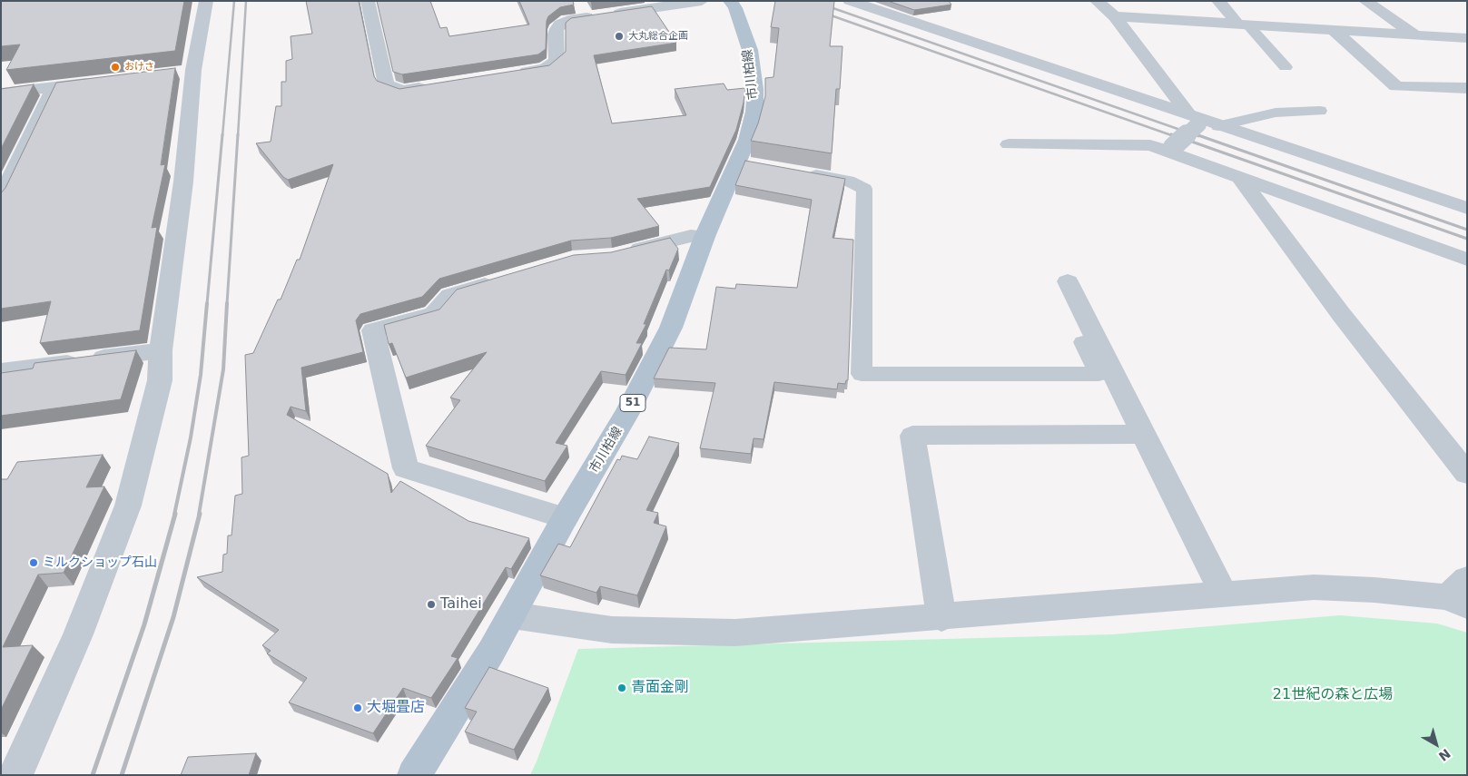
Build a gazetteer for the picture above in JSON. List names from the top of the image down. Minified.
{"streets":{"main road":["市川柏線","51"]},"parks":["21世紀の森と広場"],"places":["大丸総合企画","おけさ","ミルクショップ石山","Taihei","青面金剛","大堀畳店"],"north":"bottom right"}
